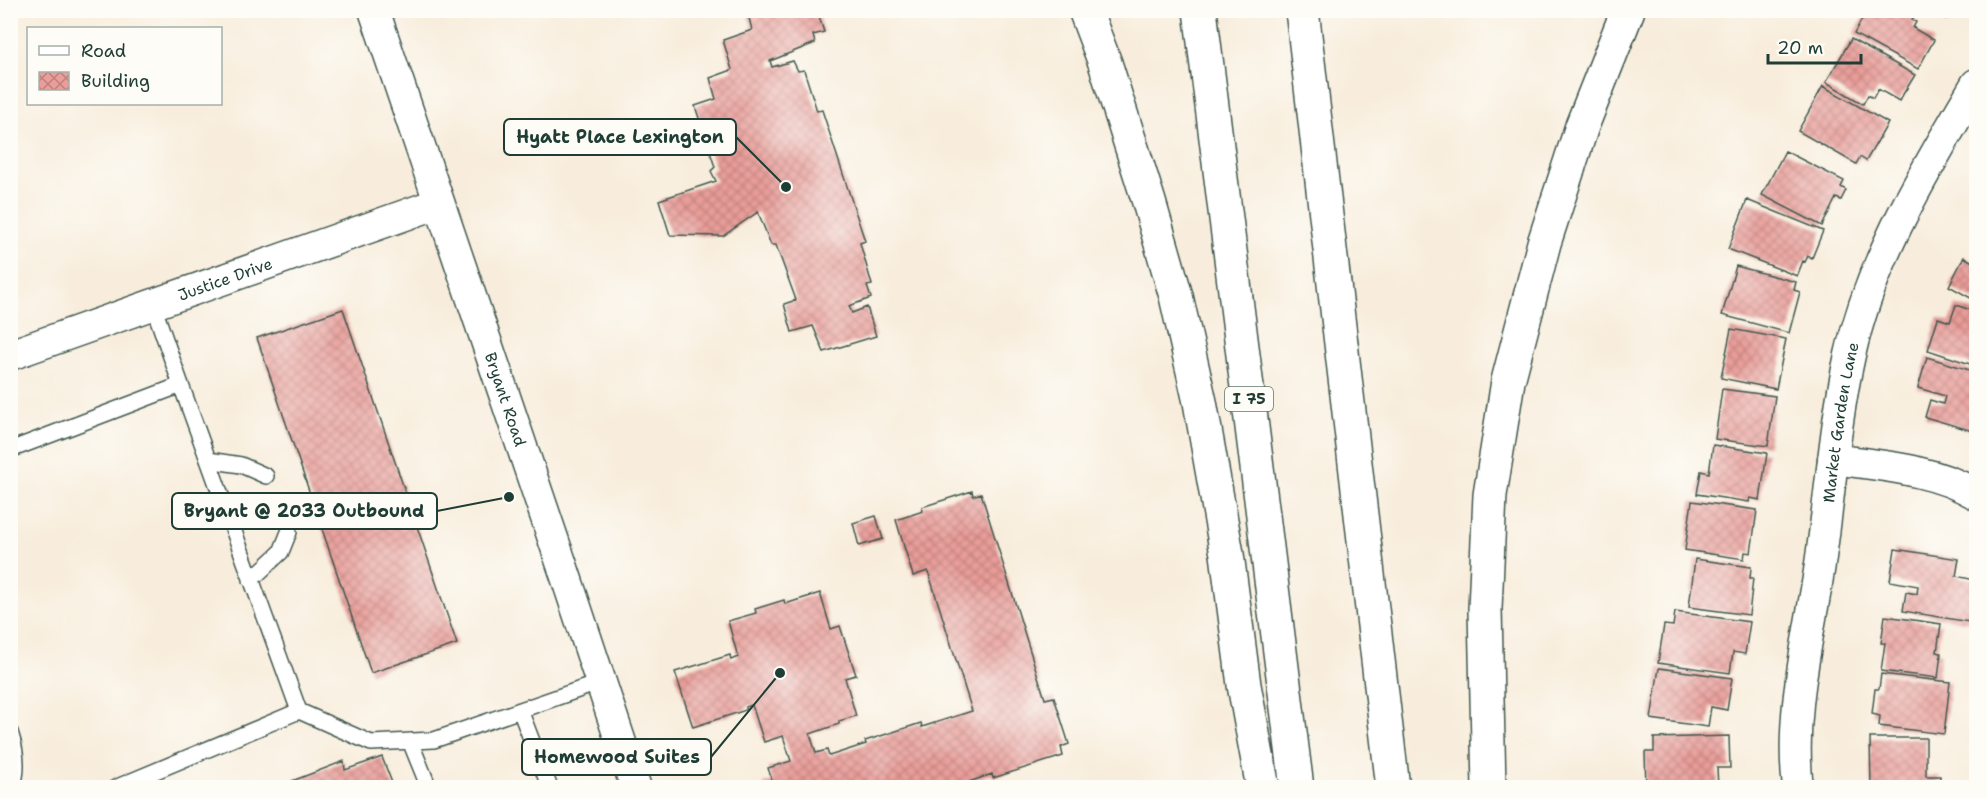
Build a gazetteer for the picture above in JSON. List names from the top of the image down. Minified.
{"streets":{"highway":["I 75"],"street":["Justice Drive","Bryant Road","Market Garden Lane"]},"crossings":[["Justice Drive","Bryant Road"]],"places":["Hyatt Place Lexington","Bryant @ 2033 Outbound","Homewood Suites"],"legend":["Road","Building"],"scale_bar":"20 m"}
